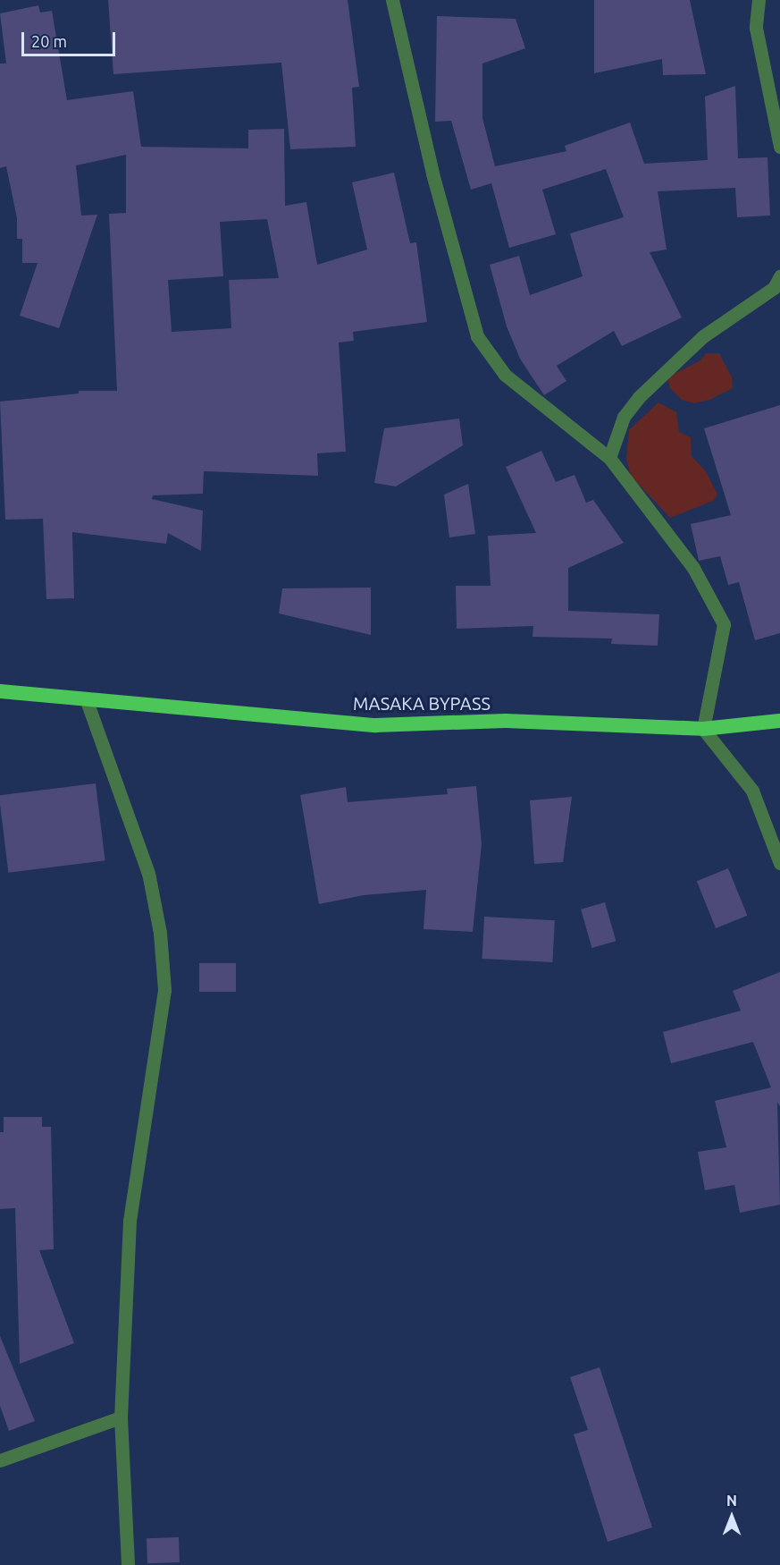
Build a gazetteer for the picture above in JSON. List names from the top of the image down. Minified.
{"streets":{"highway":["MASAKA BYPASS"]},"scale_bar":"20 m","north":"top"}
